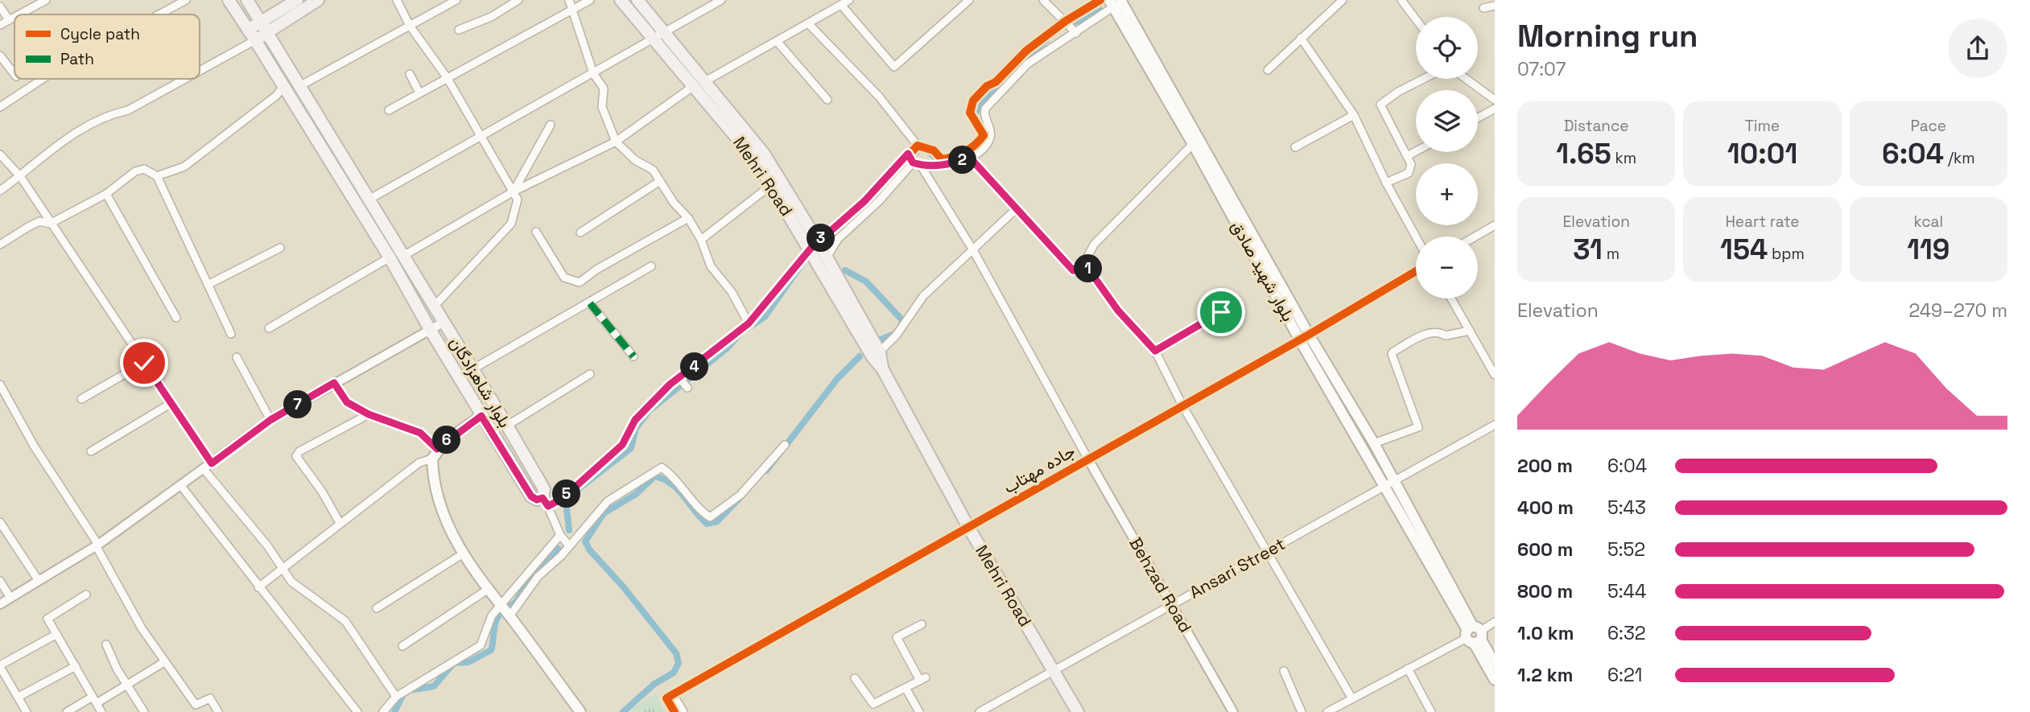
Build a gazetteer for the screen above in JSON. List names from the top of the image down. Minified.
{"streets":{"highway":["Mehri Road"],"main road":["بلوار شهید صادق","بلوار شاهزادگان"],"street":["جاده مهتاب","Ansari Street","Behzad Road"]},"crossings":[["Mehri Road","جاده مهتاب"],["Mehri Road","Ansari Street"],["بلوار شهید صادق","جاده مهتاب"],["بلوار شهید صادق","Ansari Street"],["جاده مهتاب","Behzad Road"],["Ansari Street","Behzad Road"]],"legend":["Cycle path","Path"],"page":{"heading":["Morning run","07:07"],"map_buttons":["+","−"],"stats":[["Distance","1.65 km"],["Time","10:01"],["Pace","6:04 /km"],["Elevation","31 m"],["Heart rate","154 bpm"],["kcal","119"]],"pins":["2","3","1","4","7","6","5"],"chart":["Elevation","249–270 m"],"list":[{"name":"200 m","note":"6:04"},{"name":"400 m","note":"5:43"},{"name":"600 m","note":"5:52"},{"name":"800 m","note":"5:44"},{"name":"1.0 km","note":"6:32"},{"name":"1.2 km","note":"6:21"}]}}
